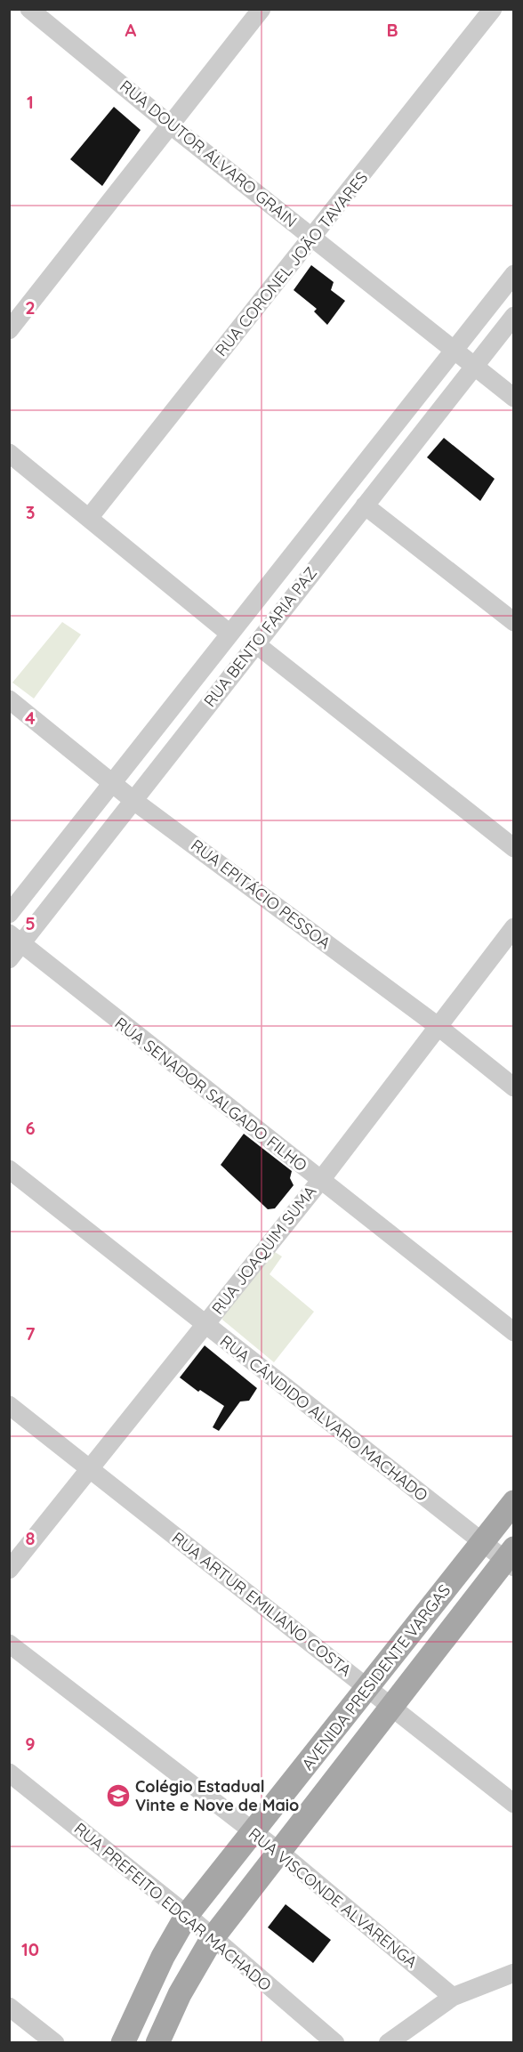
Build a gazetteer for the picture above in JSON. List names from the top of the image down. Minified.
{"streets":{"main road":["AVENIDA PRESIDENTE VARGAS"],"street":["RUA DOUTOR ÁLVARO GRAIN","RUA CORONEL JOÃO TAVARES","RUA BENTO FARIA PAZ","RUA EPITÁCIO PESSOA","RUA SENADOR SALGADO FILHO","RUA JOAQUIM SUMA","RUA CÂNDIDO ALVARO MACHADO","RUA ARTUR EMILIANO COSTA","RUA VISCONDE ALVARENGA","RUA PREFEITO EDGAR MACHADO"]},"crossings":[["RUA DOUTOR ÁLVARO GRAIN","RUA CORONEL JOÃO TAVARES"],["RUA DOUTOR ÁLVARO GRAIN","RUA BENTO FARIA PAZ"],["RUA BENTO FARIA PAZ","RUA EPITÁCIO PESSOA"],["RUA BENTO FARIA PAZ","RUA SENADOR SALGADO FILHO"],["RUA EPITÁCIO PESSOA","RUA JOAQUIM SUMA"],["RUA SENADOR SALGADO FILHO","RUA JOAQUIM SUMA"],["RUA JOAQUIM SUMA","RUA CÂNDIDO ALVARO MACHADO"],["RUA JOAQUIM SUMA","RUA ARTUR EMILIANO COSTA"],["RUA CÂNDIDO ALVARO MACHADO","AVENIDA PRESIDENTE VARGAS"],["RUA ARTUR EMILIANO COSTA","AVENIDA PRESIDENTE VARGAS"],["AVENIDA PRESIDENTE VARGAS","RUA VISCONDE ALVARENGA"],["AVENIDA PRESIDENTE VARGAS","RUA PREFEITO EDGAR MACHADO"]],"places":{"school or university":["Colégio Estadual Vinte e Nove de Maio"]},"grid":{"columns":["A","B"],"rows":["1","2","3","4","5","6","7","8","9","10"]}}
